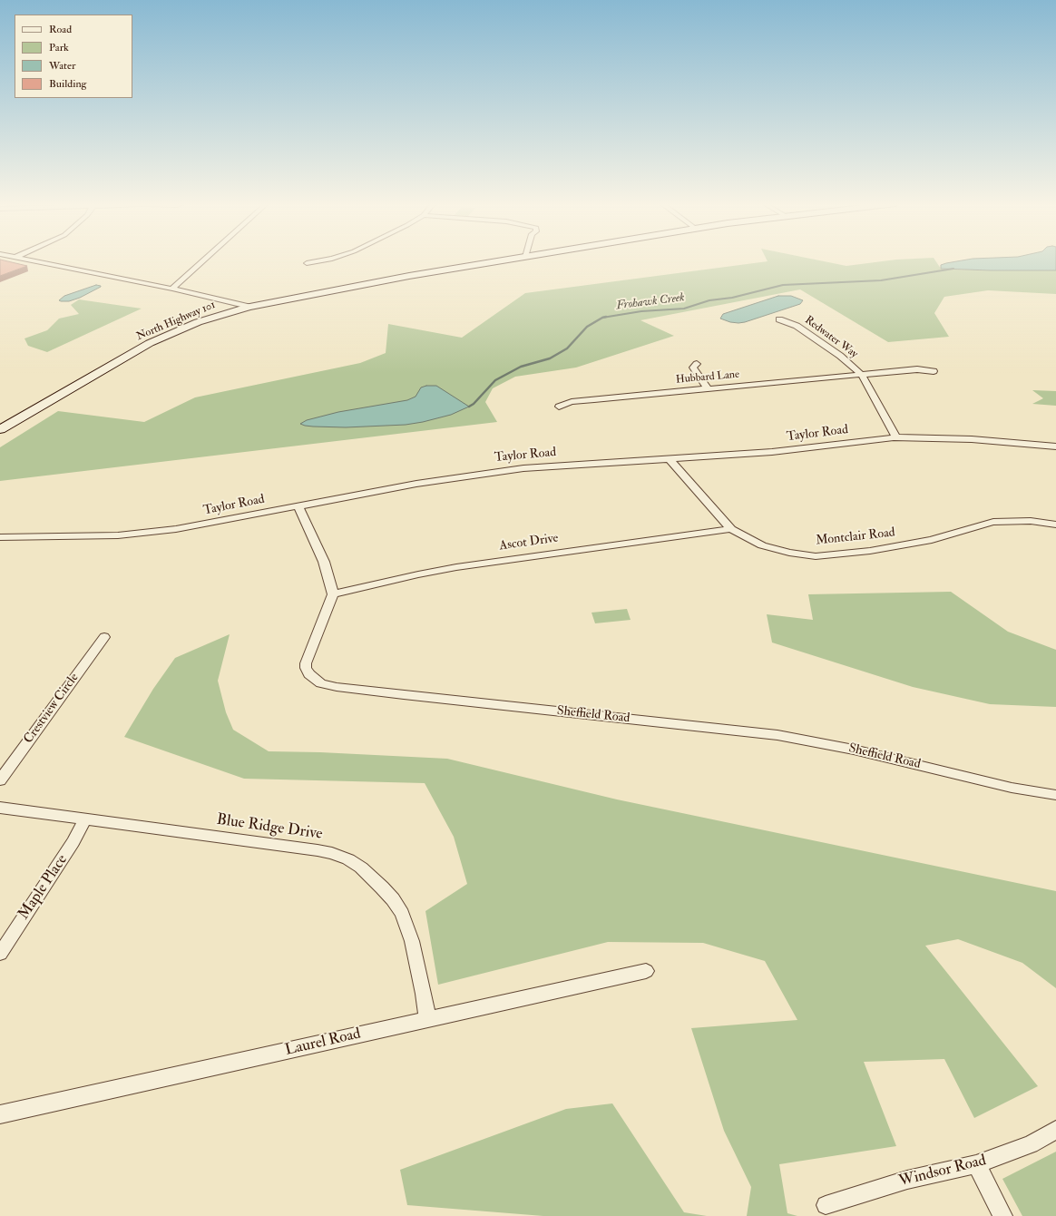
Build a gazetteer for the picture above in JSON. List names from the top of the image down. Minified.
{"streets":{"main road":["North Highway 101"],"street":["Redwater Way","Hubbard Lane","Taylor Road","Montclair Road","Ascot Drive","Crestview Circle","Sheffield Road","Blue Ridge Drive","Maple Place","Laurel Road","Windsor Road"]},"crossings":[["Redwater Way","Hubbard Lane"],["Redwater Way","Taylor Road"],["Taylor Road","Montclair Road"],["Montclair Road","Ascot Drive"],["Ascot Drive","Sheffield Road"],["Blue Ridge Drive","Maple Place"],["Blue Ridge Drive","Laurel Road"]],"water":["Frohawk Creek"],"legend":["Road","Park","Water","Building"]}
